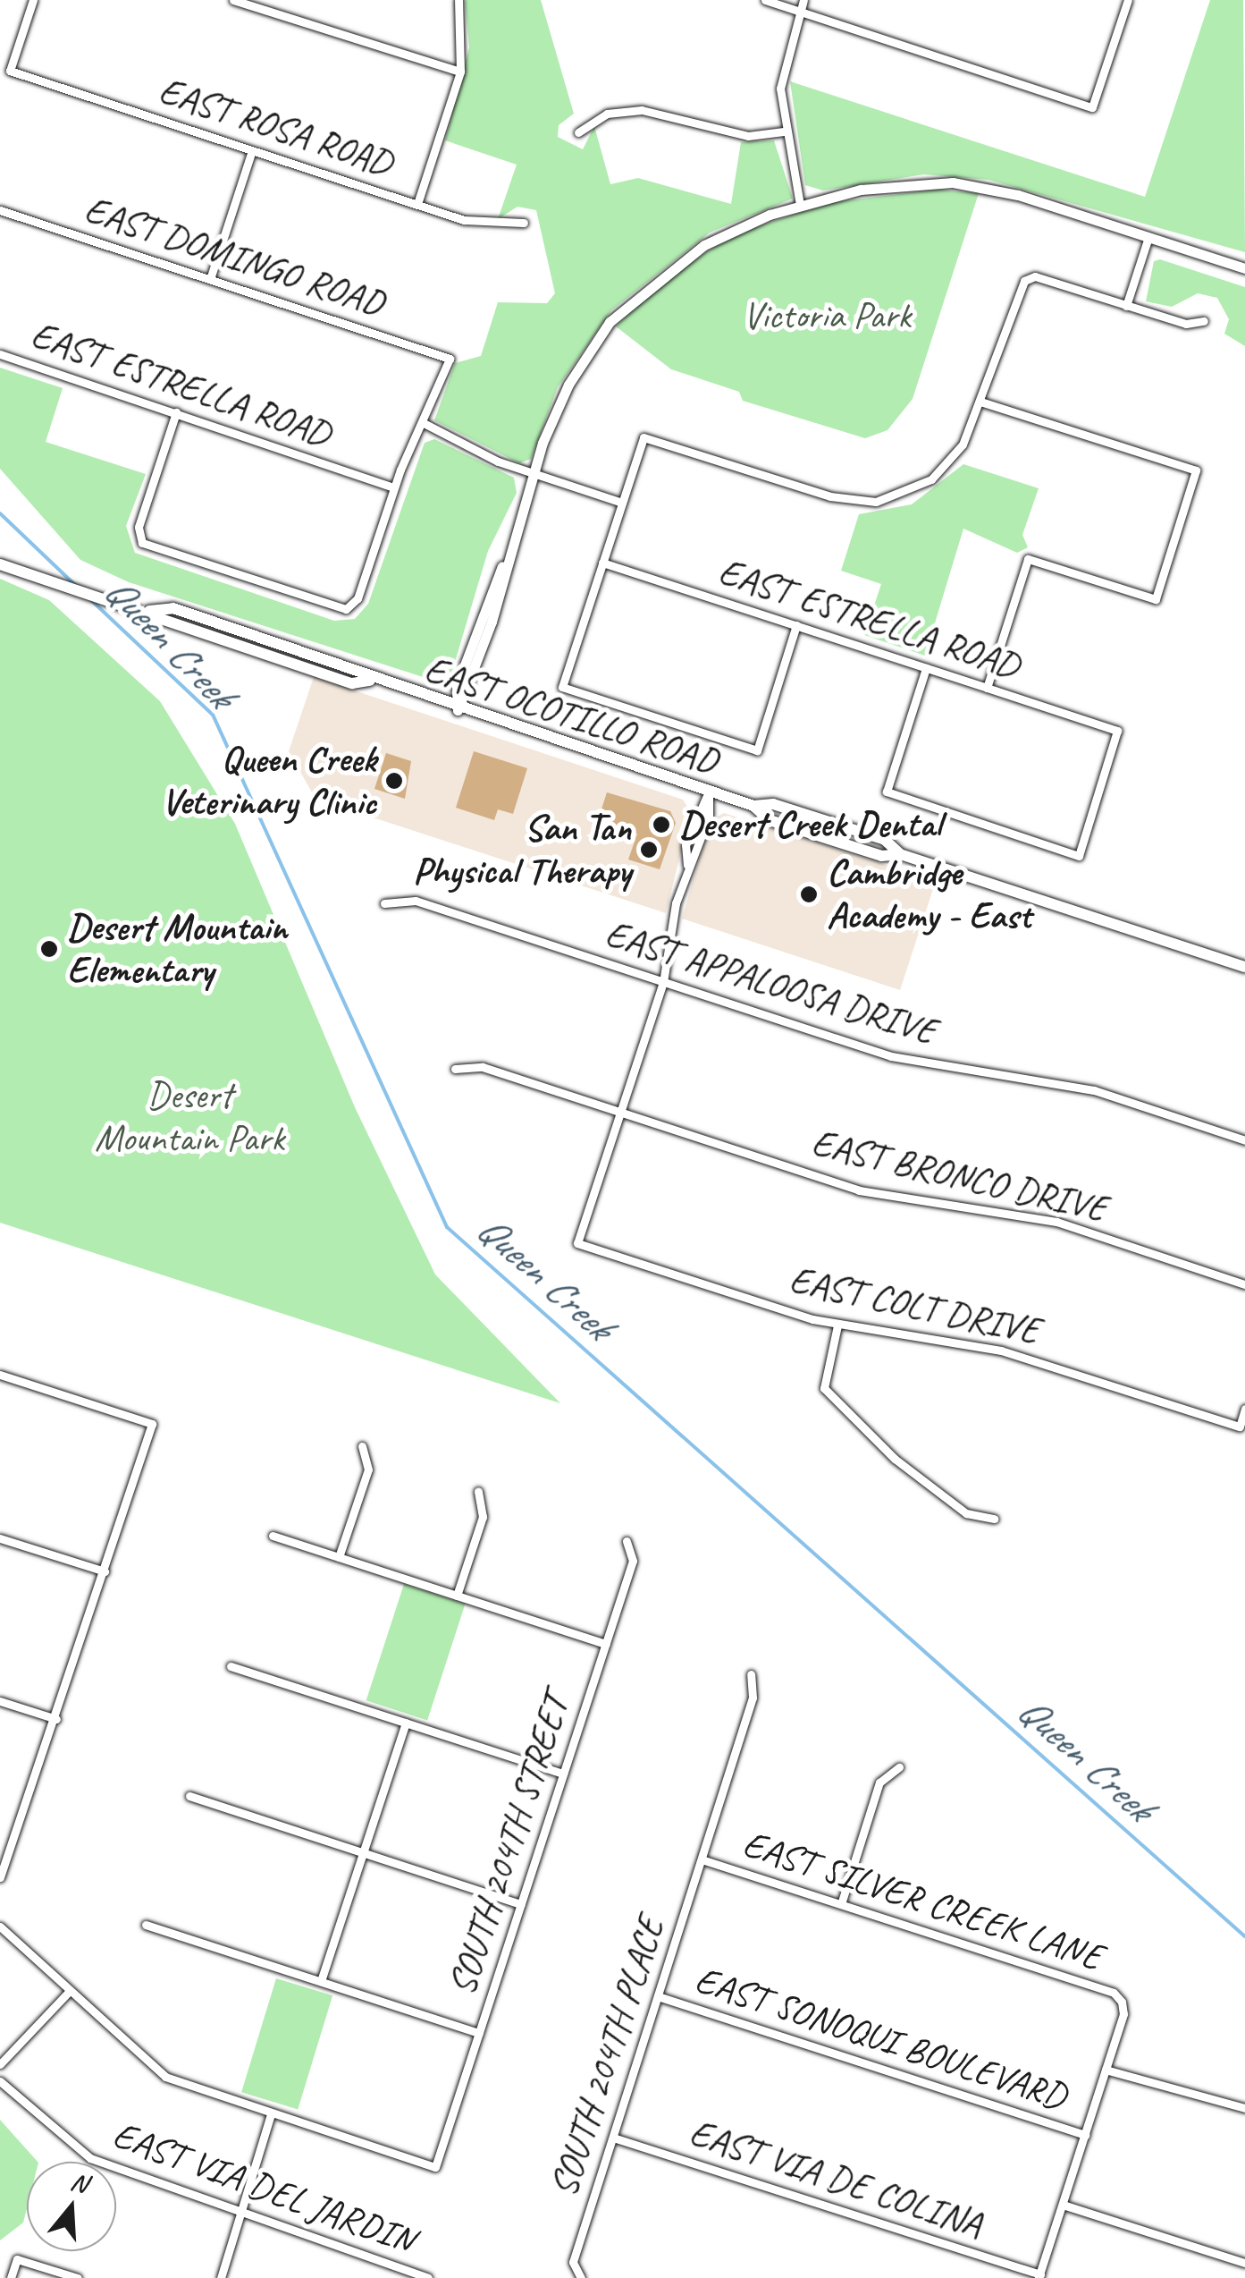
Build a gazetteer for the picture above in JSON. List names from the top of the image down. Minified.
{"streets":{"main road":["EAST OCOTILLO ROAD"],"street":["EAST ROSA ROAD","EAST DOMINGO ROAD","EAST ESTRELLA ROAD","EAST APPALOOSA DRIVE","EAST BRONCO DRIVE","EAST COLT DRIVE","SOUTH 204TH STREET","EAST SILVER CREEK LANE","EAST SONOQUI BOULEVARD","SOUTH 204TH PLACE","EAST VIA DE COLINA","EAST VIA DEL JARDIN"]},"crossings":[["EAST BRONCO DRIVE","EAST COLT DRIVE"],["EAST SILVER CREEK LANE","EAST SONOQUI BOULEVARD"],["EAST SILVER CREEK LANE","SOUTH 204TH PLACE"],["EAST SONOQUI BOULEVARD","SOUTH 204TH PLACE"],["SOUTH 204TH PLACE","EAST VIA DE COLINA"]],"water":["Queen Creek"],"parks":["Victoria Park","Desert Mountain Park"],"places":["Queen Creek Veterinary Clinic","Desert Creek Dental","San Tan Physical Therapy","Cambridge Academy - East","Desert Mountain Elementary"],"north":"top"}
